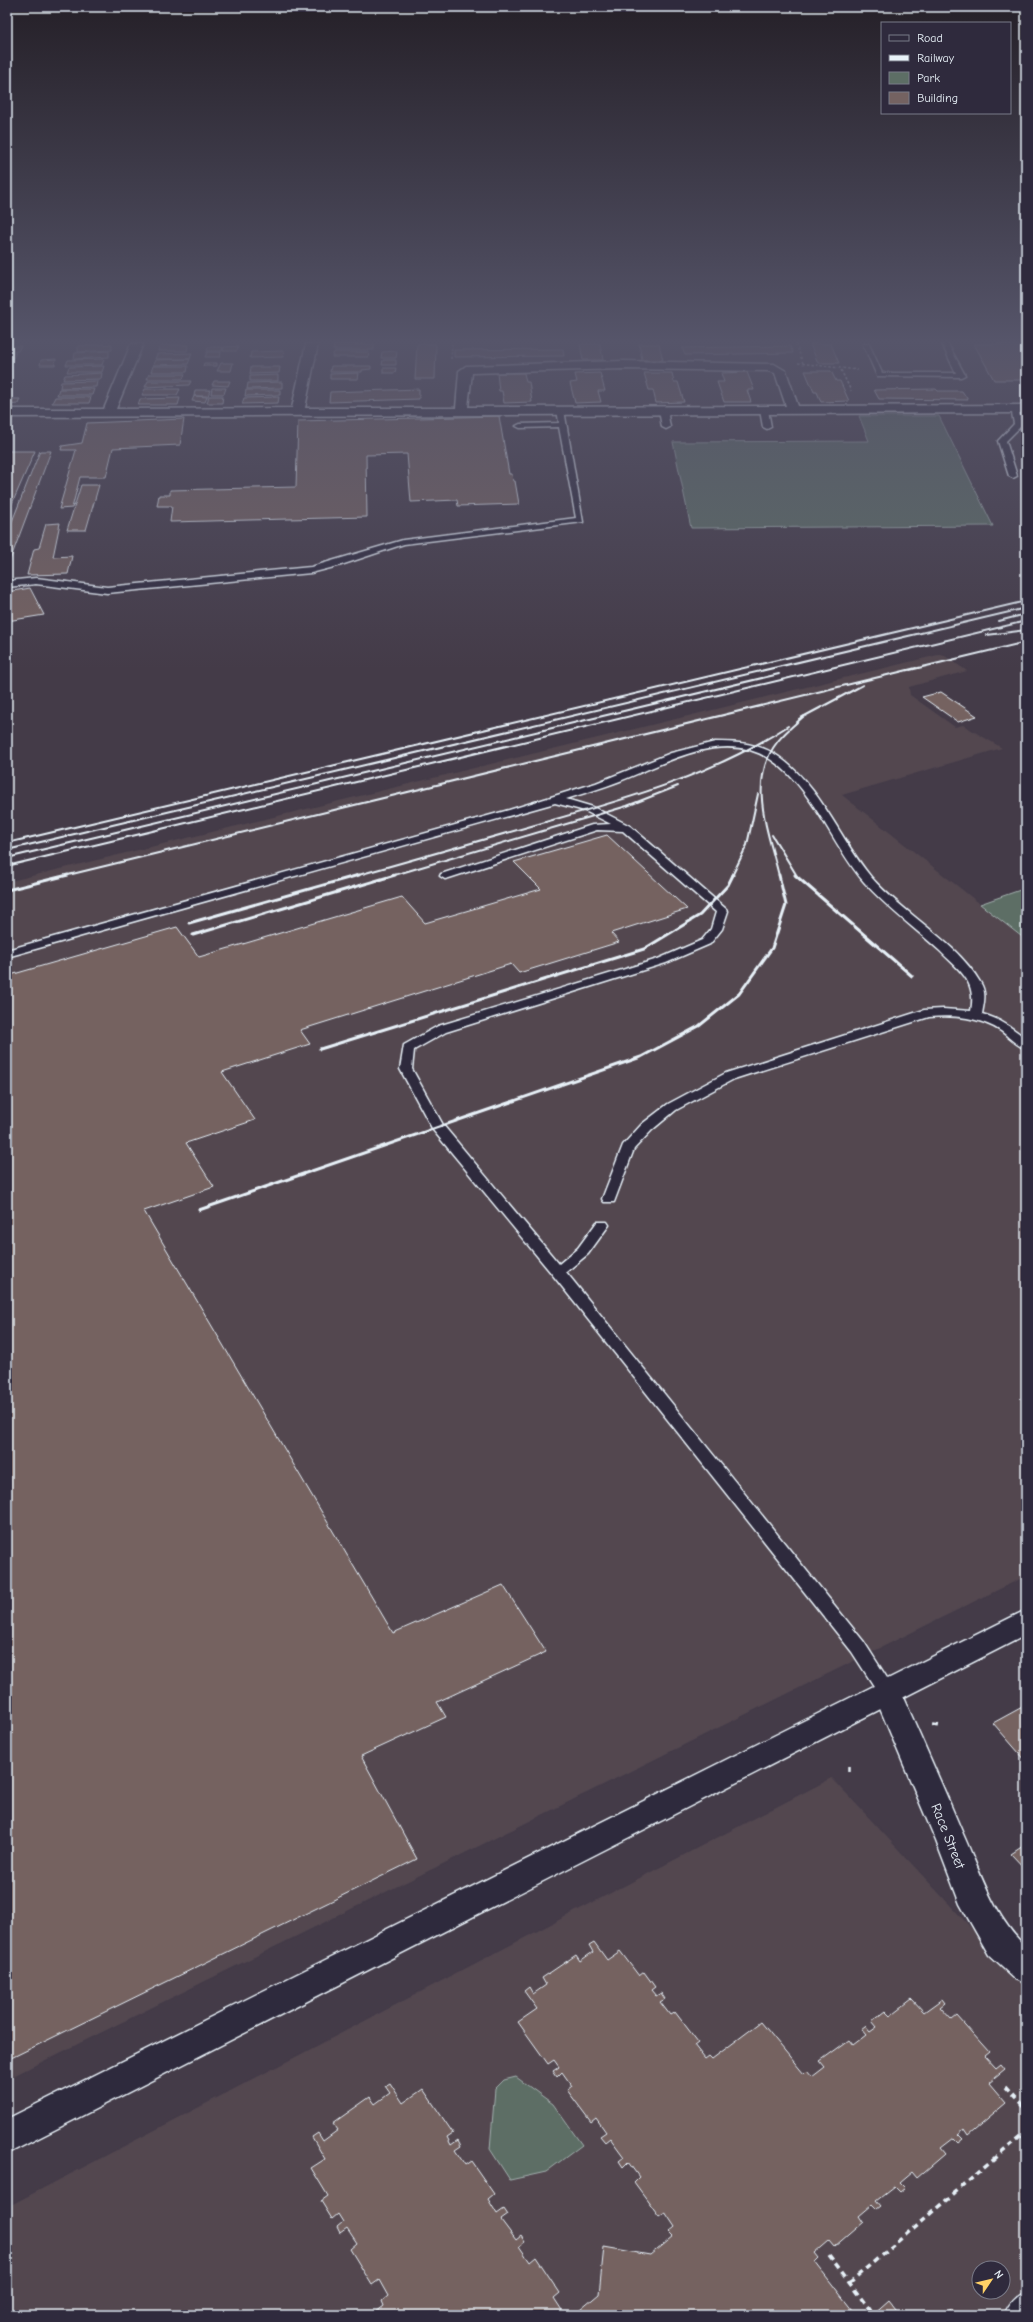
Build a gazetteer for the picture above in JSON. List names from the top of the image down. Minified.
{"streets":{"street":["Race Street"]},"legend":["Road","Railway","Park","Building"],"north":"top right"}
